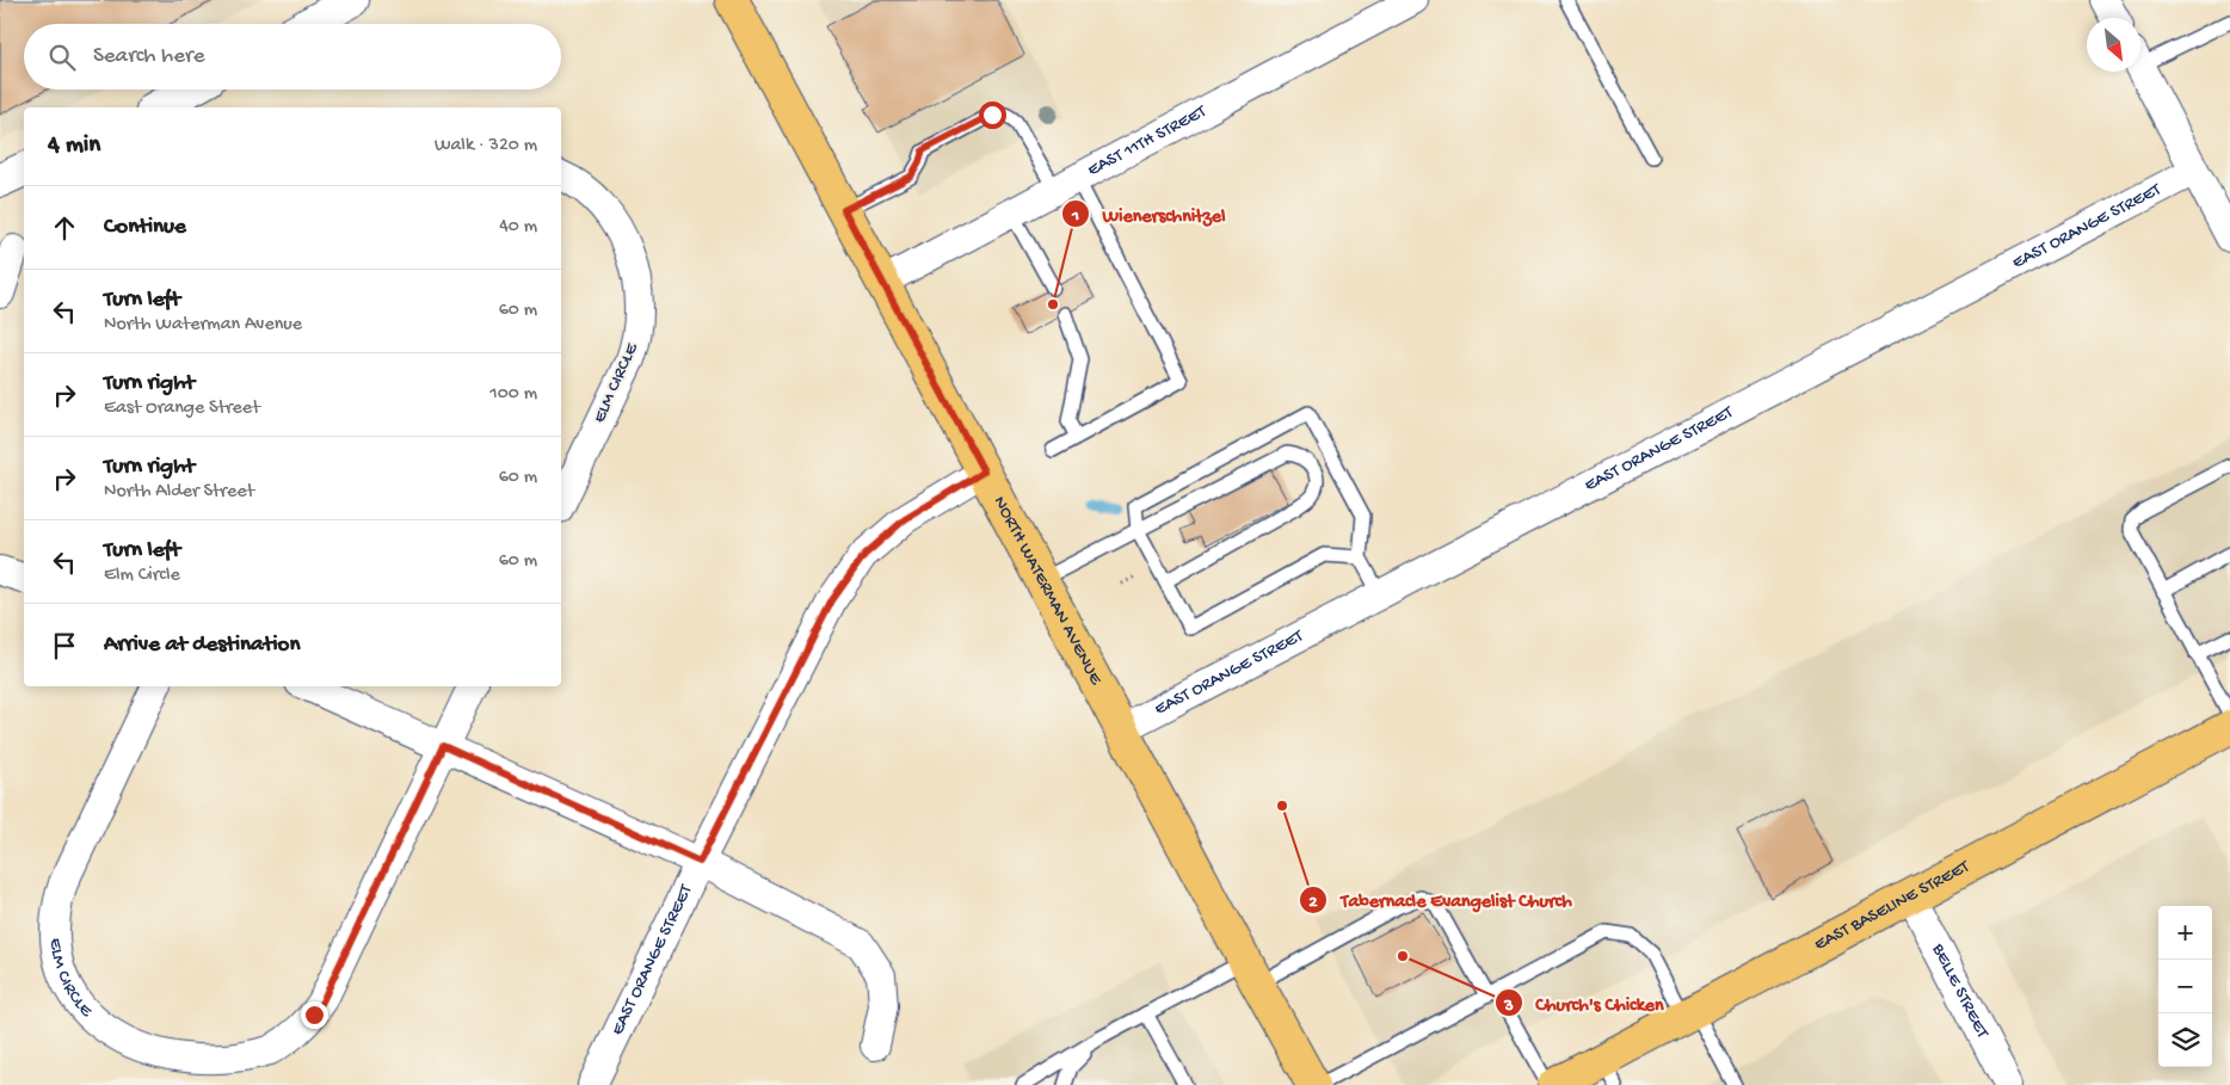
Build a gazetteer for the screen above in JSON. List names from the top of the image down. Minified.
{"streets":{"main road":["NORTH WATERMAN AVENUE","EAST BASELINE STREET"],"street":["EAST 11TH STREET","EAST ORANGE STREET","ELM CIRCLE","BELLE STREET"]},"crossings":[["EAST 11TH STREET","NORTH WATERMAN AVENUE"],["EAST ORANGE STREET","NORTH WATERMAN AVENUE"],["EAST BASELINE STREET","BELLE STREET"]],"places":["Wienerschnitzel","Tabernacle Evangelist Church","Church's Chicken"],"north":"bottom right","page":{"search":"Search here","heading":["4 min","Walk · 320 m"],"list":[["Continue","40 m"],["Turn left","North Waterman Avenue","60 m"],["Turn right","East Orange Street","100 m"],["Turn right","North Alder Street","60 m"],["Turn left","Elm Circle","60 m"],"Arrive at destination"],"map_buttons":["+","−"]}}
